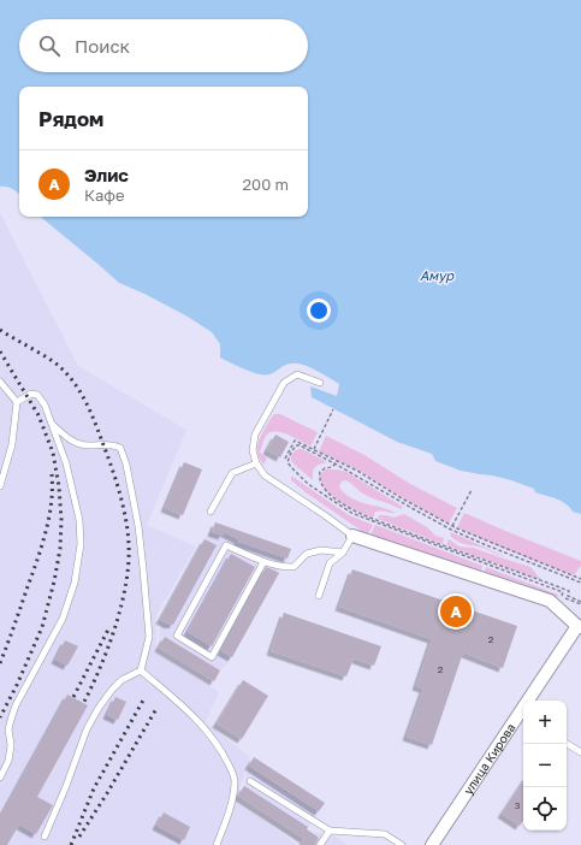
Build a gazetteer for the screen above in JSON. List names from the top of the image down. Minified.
{"streets":{"street":["улица Кирова"]},"water":["Амур"],"house_numbers":["2","2","3"],"page":{"search":"Поиск","heading":"Рядом","list":[{"mark":"A","name":"Элис","note":"Кафе","value":"200 m"}],"pins":"A","map_buttons":["+","−"]}}
